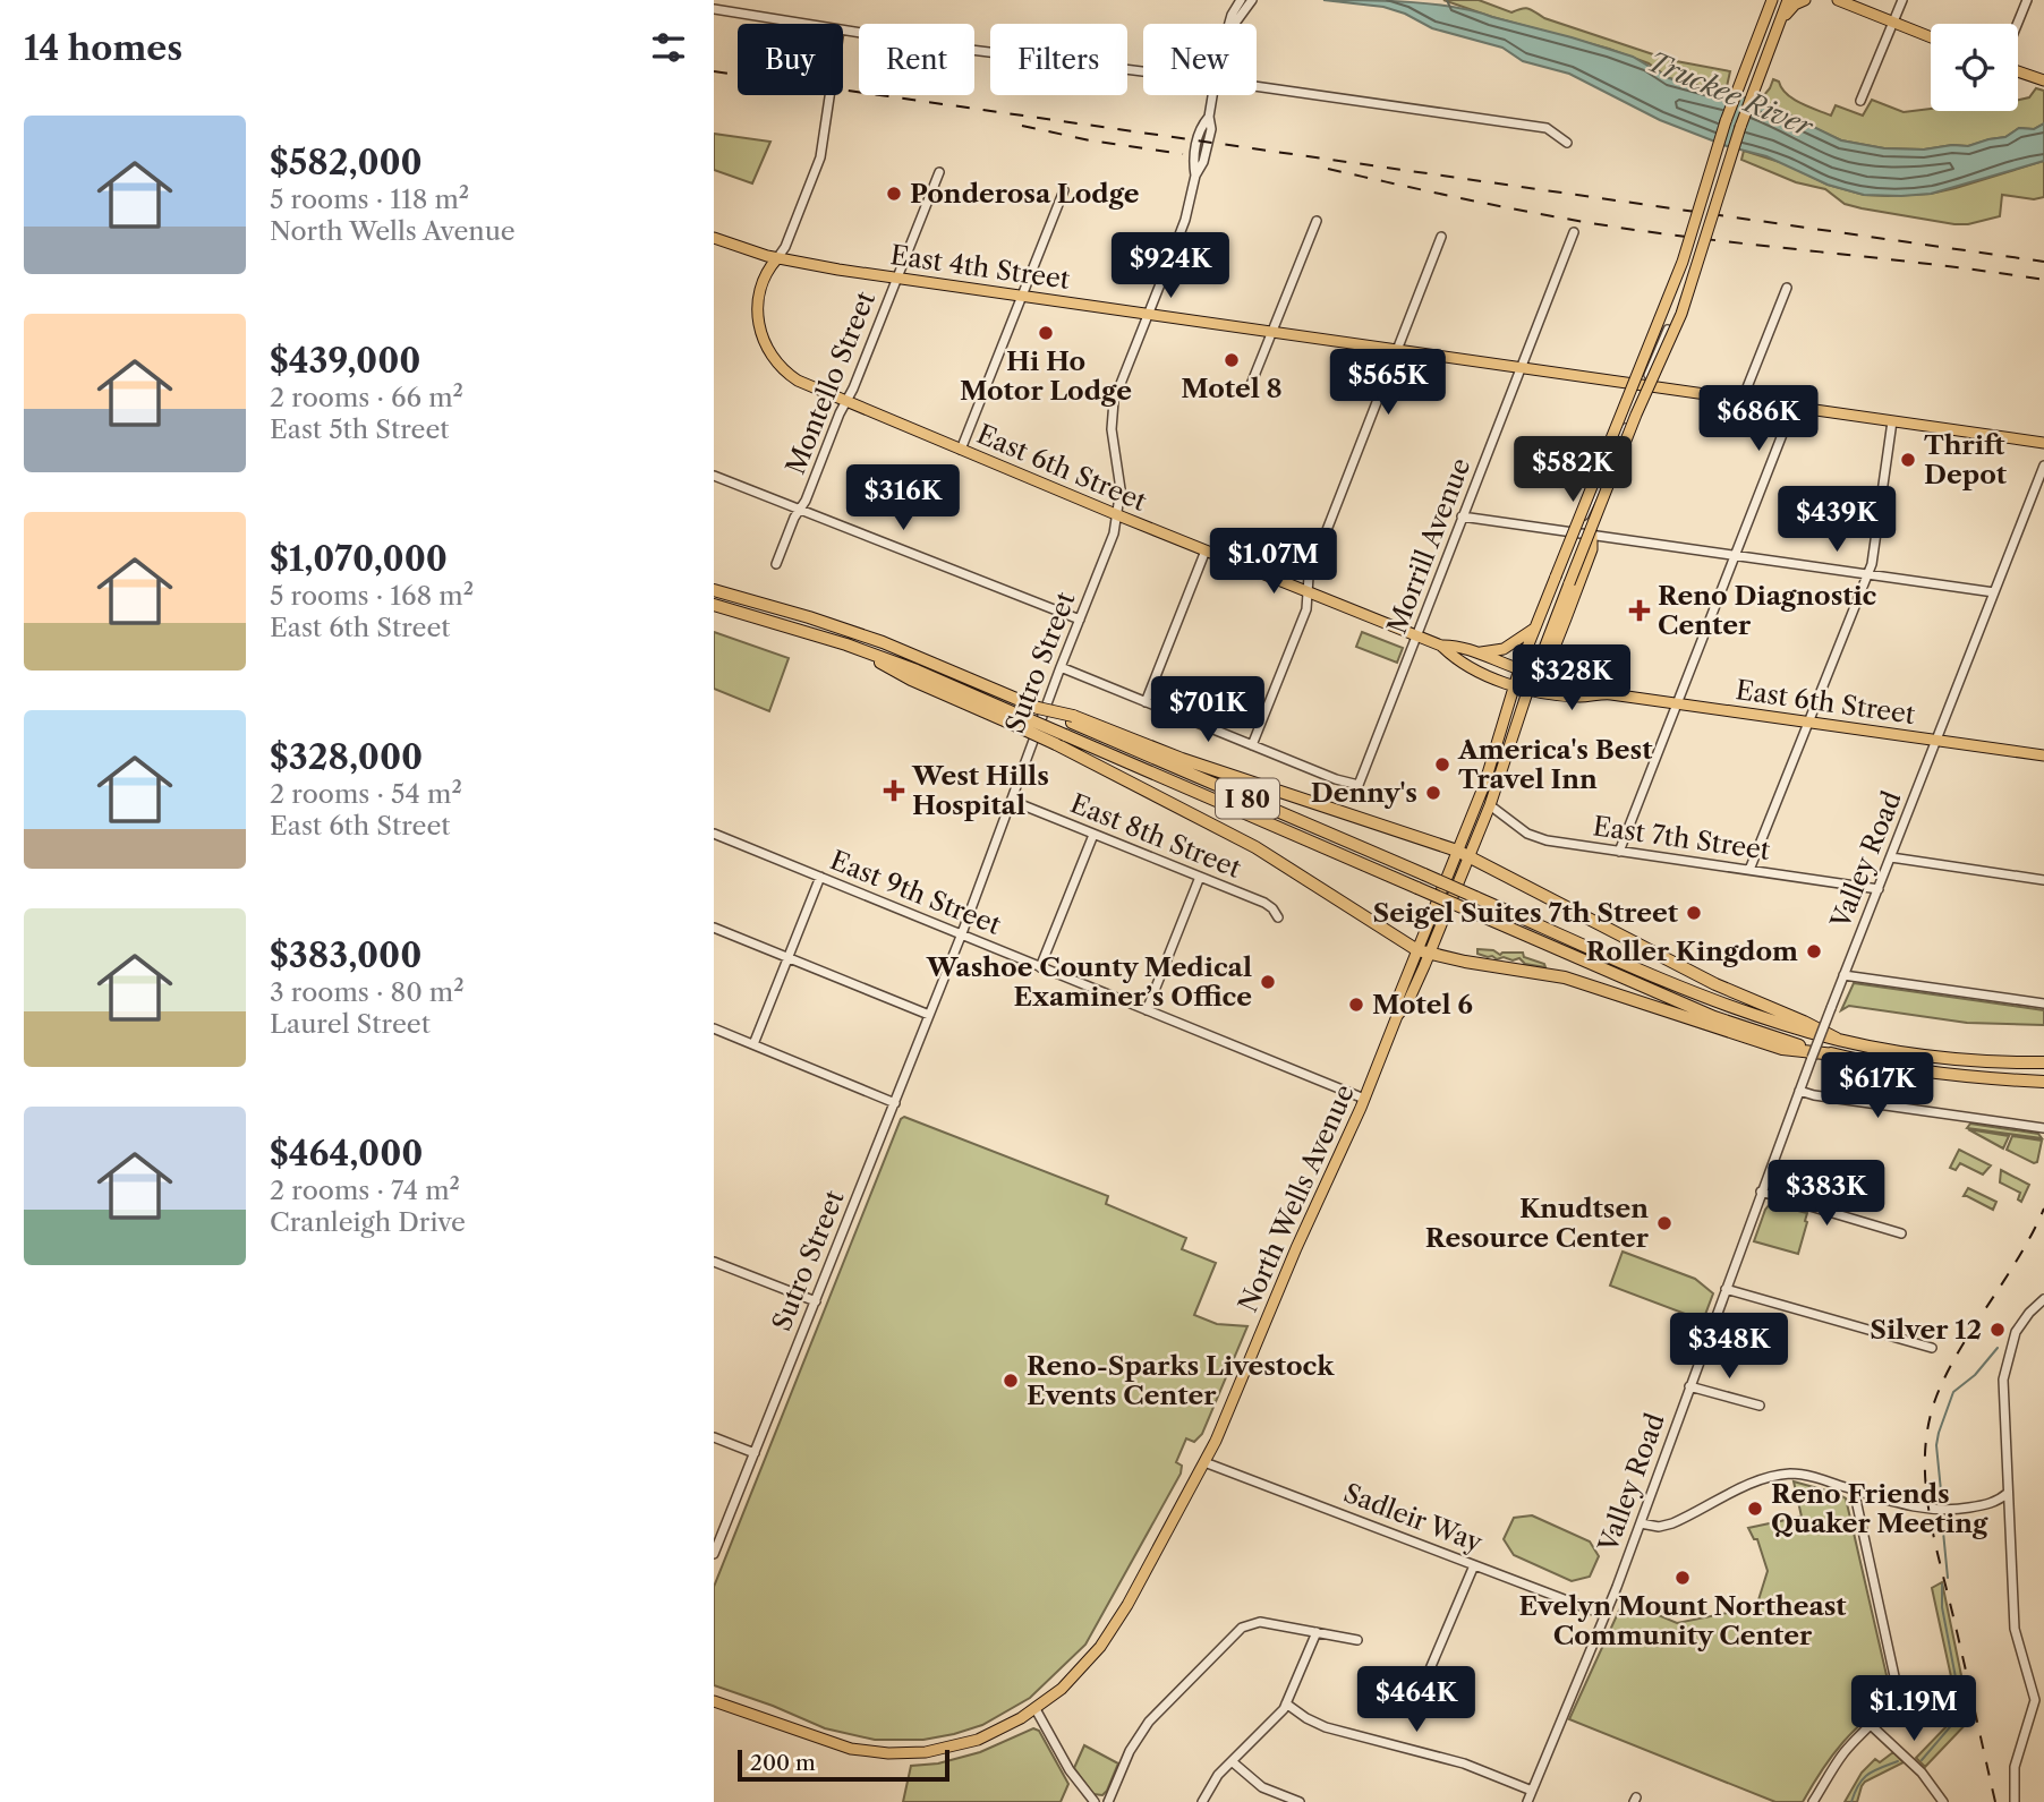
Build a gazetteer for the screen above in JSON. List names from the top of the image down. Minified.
{"streets":{"highway":["I 80"],"main road":["East 4th Street","East 6th Street","North Wells Avenue"],"street":["Montello Street","Morrill Avenue","Sutro Street","East 8th Street","East 7th Street","Valley Road","East 9th Street","Sadleir Way"]},"crossings":[["East 4th Street","Montello Street"],["East 4th Street","East 6th Street"],["East 4th Street","Morrill Avenue"],["East 4th Street","Sutro Street"],["Montello Street","East 6th Street"],["East 6th Street","Morrill Avenue"],["East 6th Street","Sutro Street"],["East 6th Street","Valley Road"],["East 6th Street","North Wells Avenue"],["Sutro Street","East 8th Street"],["Sutro Street","East 9th Street"],["East 7th Street","Valley Road"],["East 7th Street","North Wells Avenue"],["Valley Road","Sadleir Way"],["East 9th Street","North Wells Avenue"],["North Wells Avenue","Sadleir Way"]],"water":["Truckee River"],"places":{"other":["Ponderosa Lodge","Hi Ho Motor Lodge","Motel 8","Thrift Depot","America's Best Travel Inn","Denny's","Seigel Suites 7th Street","Roller Kingdom","Washoe County Medical Examiner’s Office","Motel 6","Knudtsen Resource Center","Silver 12","Reno-Sparks Livestock Events Center","Reno Friends Quaker Meeting","Evelyn Mount Northeast Community Center"],"health":["Reno Diagnostic Center","West Hills Hospital"]},"scale_bar":"200 m","page":{"heading":"14 homes","chip":["Buy","Rent","Filters","New"],"list":[{"name":"$582,000","note":"5 rooms · 118 m² · North Wells Avenue"},{"name":"$439,000","note":"2 rooms · 66 m² · East 5th Street"},{"name":"$1,070,000","note":"5 rooms · 168 m² · East 6th Street"},{"name":"$328,000","note":"2 rooms · 54 m² · East 6th Street"},{"name":"$383,000","note":"3 rooms · 80 m² · Laurel Street"},{"name":"$464,000","note":"2 rooms · 74 m² · Cranleigh Drive"}],"price":["$924K","$565K","$686K","$582K","$316K","$439K","$1.07M","$328K","$701K","$617K","$383K","$348K","$464K","$1.19M"],"scale":"200 m"}}
